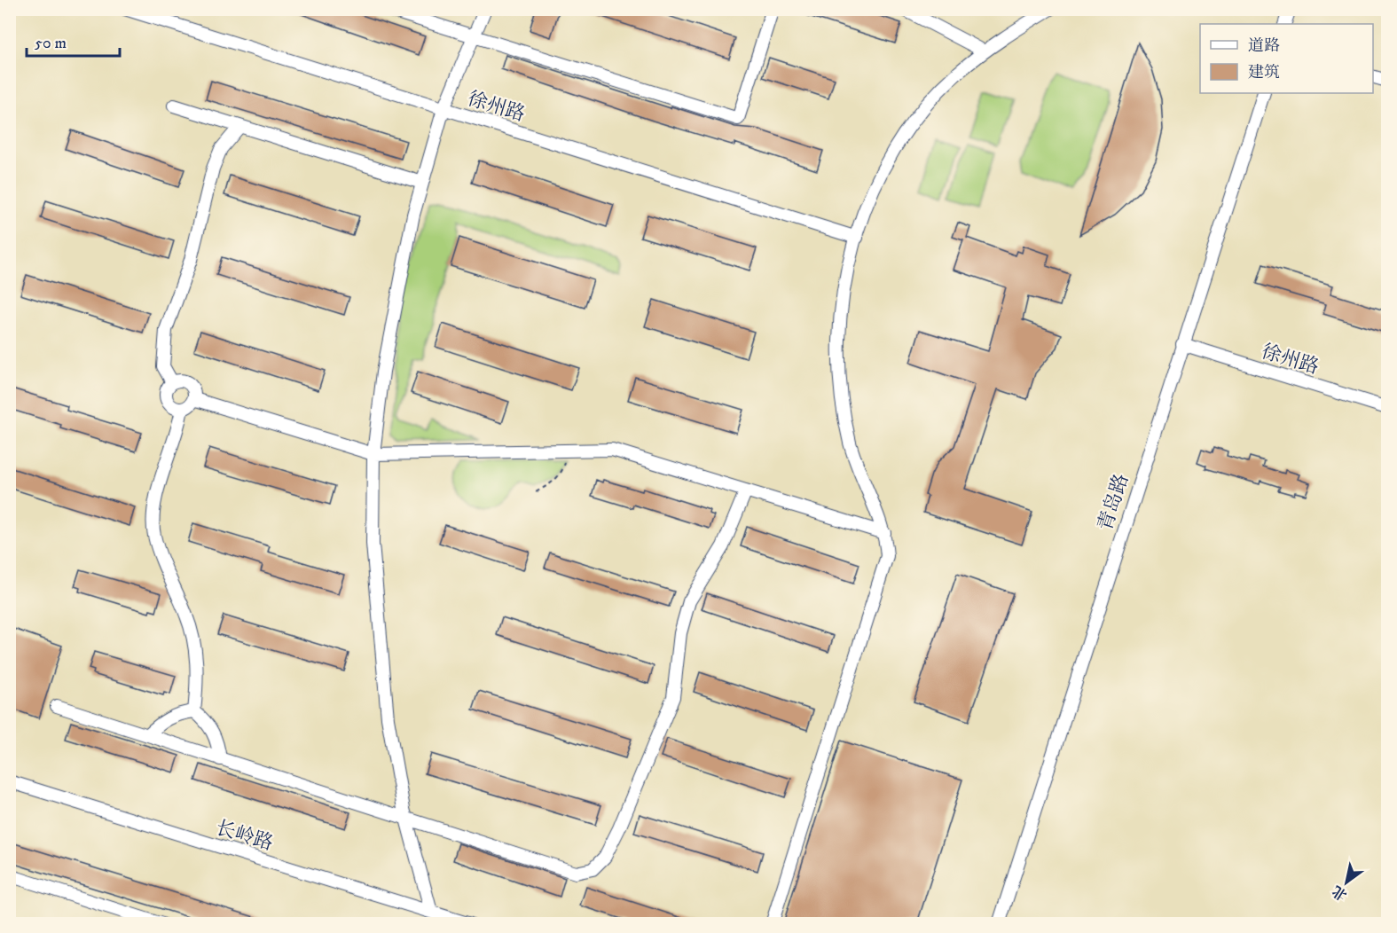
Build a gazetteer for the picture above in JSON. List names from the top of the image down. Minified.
{"streets":{"street":["徐州路","青岛路","长岭路"]},"crossings":[["徐州路","青岛路"]],"legend":["道路","建筑"],"scale_bar":"50 m","north":"bottom left"}
